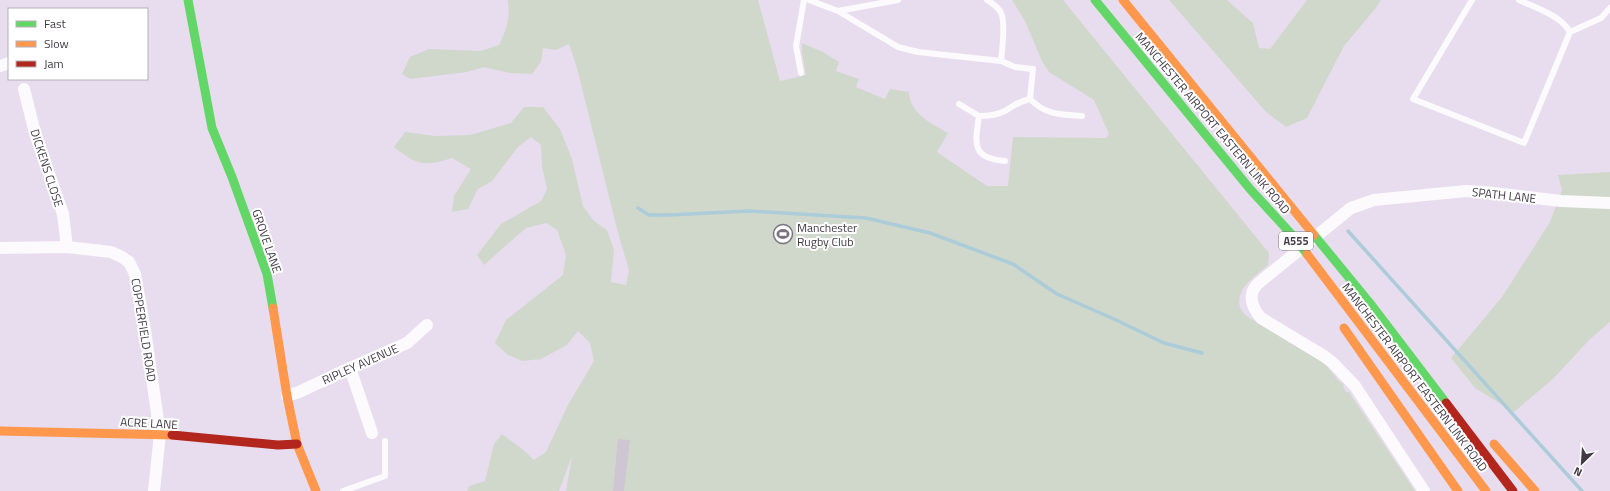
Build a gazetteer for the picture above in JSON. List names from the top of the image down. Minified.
{"streets":{"main road":["MANCHESTER AIRPORT EASTERN LINK ROAD","GROVE LANE","A555","ACRE LANE"],"street":["DICKENS CLOSE","SPATH LANE","COPPERFIELD ROAD","RIPLEY AVENUE"]},"crossings":[["DICKENS CLOSE","COPPERFIELD ROAD"],["GROVE LANE","RIPLEY AVENUE"],["GROVE LANE","ACRE LANE"],["COPPERFIELD ROAD","ACRE LANE"]],"places":{"sports":["Manchester Rugby Club"]},"legend":["Fast","Slow","Jam"],"north":"bottom left"}
